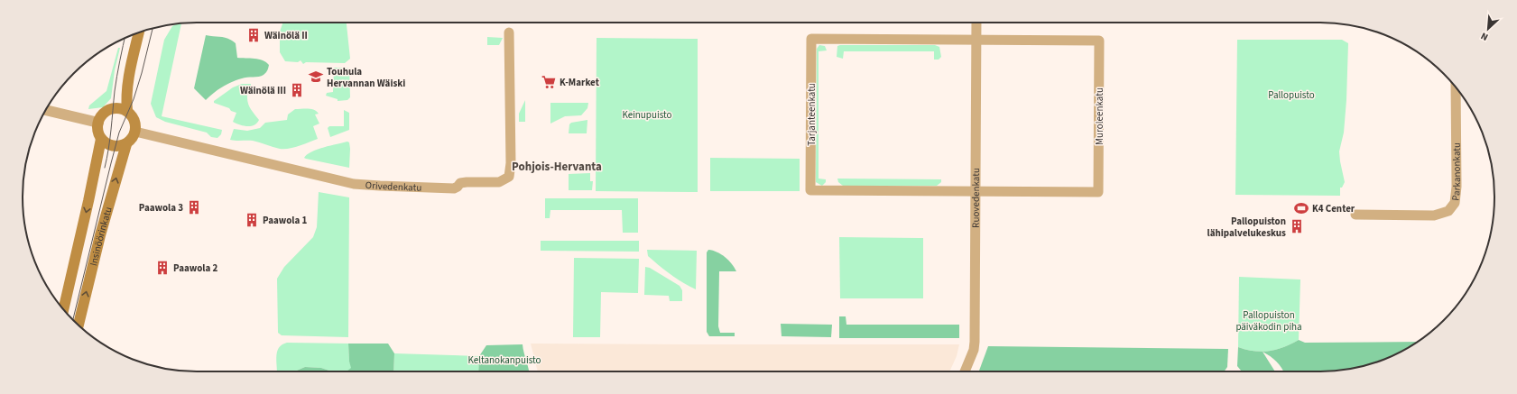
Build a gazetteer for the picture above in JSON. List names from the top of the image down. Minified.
{"streets":{"main road":["Insinöörinkatu"],"street":["Tarjanteenkatu","Muroleenkatu","Parkanonkatu","Orivedenkatu","Ruovedenkatu"]},"crossings":[["Tarjanteenkatu","Muroleenkatu"],["Tarjanteenkatu","Ruovedenkatu"],["Muroleenkatu","Ruovedenkatu"],["Orivedenkatu","Insinöörinkatu"]],"districts":["Pohjois-Hervanta"],"parks":["Pallopuisto","Keinupuisto","Pallopuiston päiväkodin piha","Keltanokanpuisto"],"places":{"building":["Wäinölä II","Wäinölä III","Paawola 3","Paawola 1","Pallopuiston lähipalvelukeskus","Paawola 2"],"school or university":["Touhula Hervannan Wäiski"],"supermarket":["K-Market"],"sports":["K4 Center"]},"north":"bottom left"}
